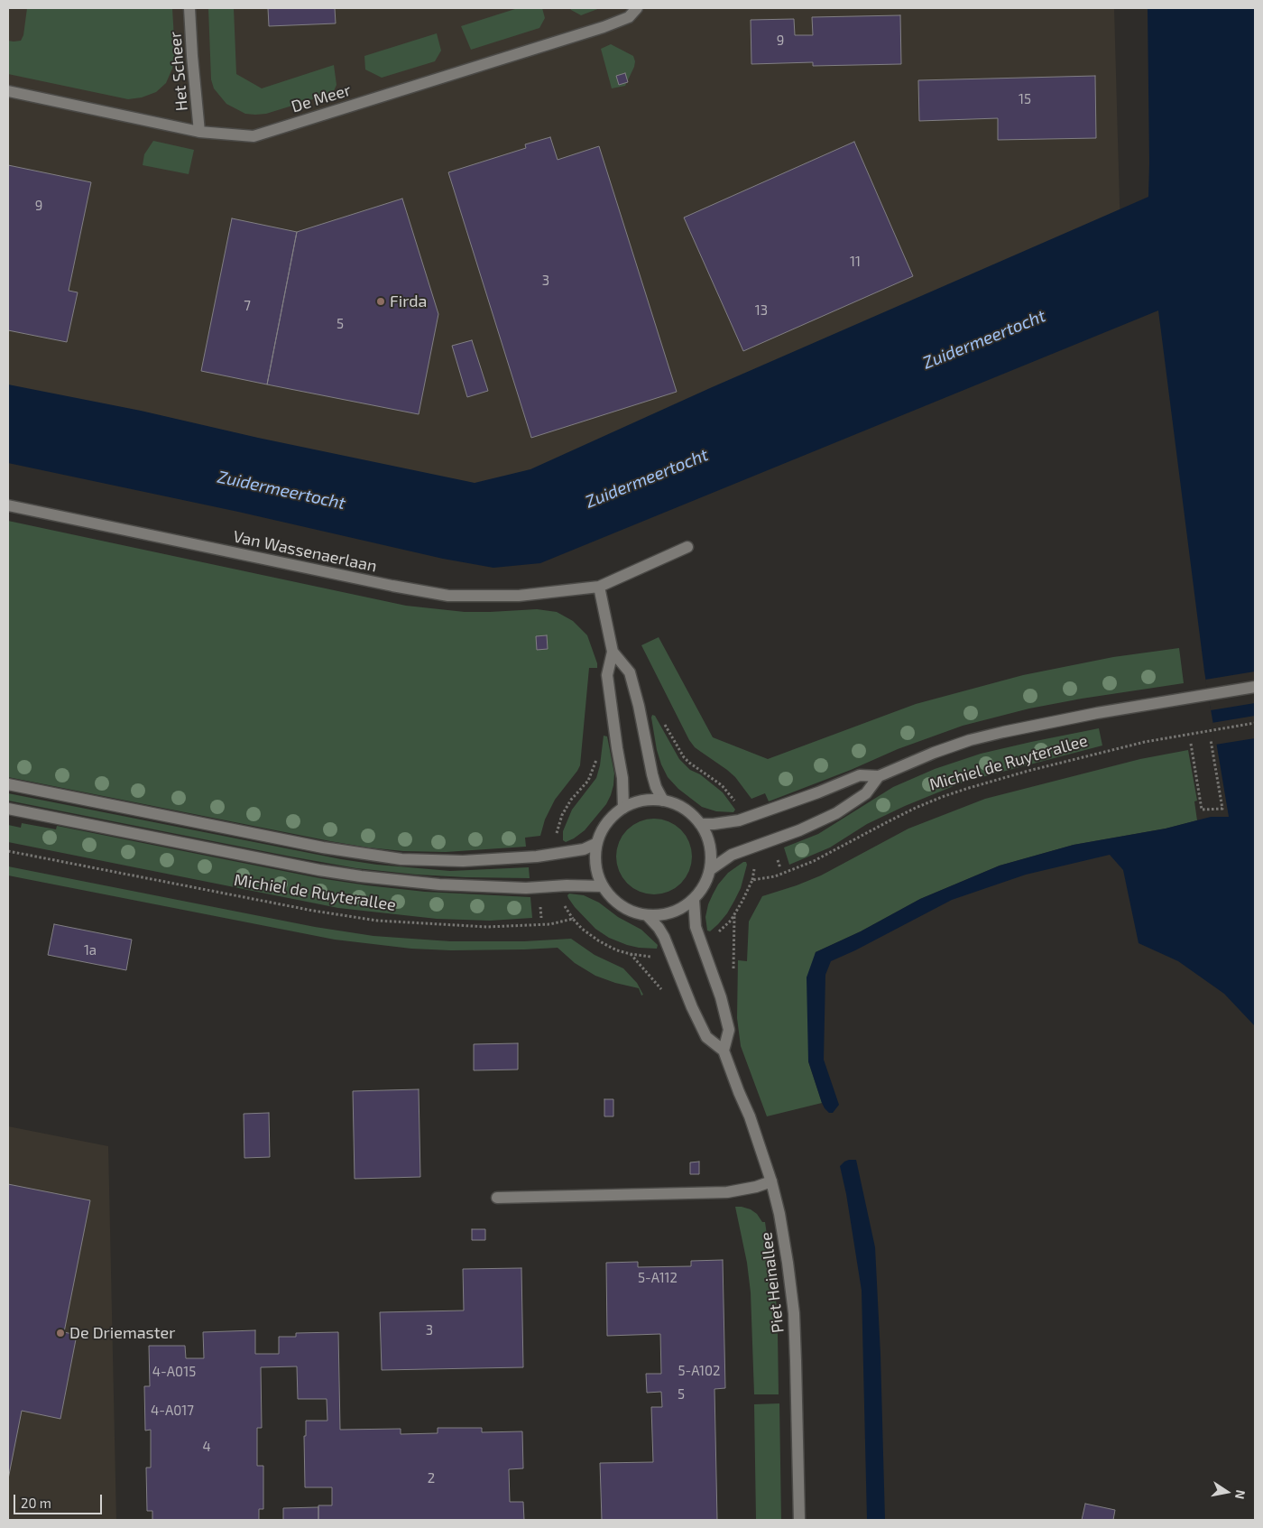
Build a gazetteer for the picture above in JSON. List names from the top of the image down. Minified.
{"streets":{"street":["Het Scheer","De Meer","Van Wassenaerlaan","Michiel de Ruyterallee","Piet Heinallee"]},"crossings":[["Het Scheer","De Meer"]],"water":["Zuidermeertocht"],"places":["Firda","De Driemaster"],"house_numbers":["9","15","9","11","3","7","13","5","1a","5-A112","3","5-A102","4-A015","5","4-A017","4","2"],"scale_bar":"20 m","north":"right"}
